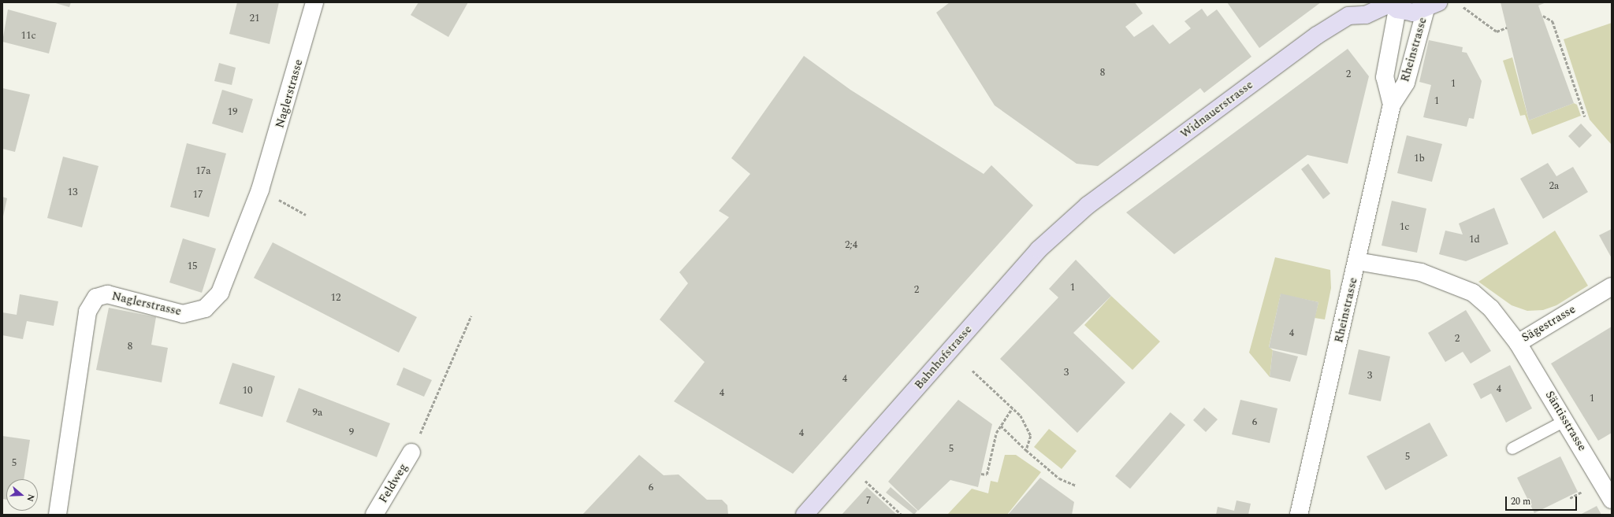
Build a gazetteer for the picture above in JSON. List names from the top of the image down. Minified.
{"streets":{"main road":["Widnauerstrasse","Bahnhofstrasse"],"street":["Rheinstrasse","Naglerstrasse","Sägestrasse","Säntisstrasse","Feldweg"]},"crossings":[["Rheinstrasse","Widnauerstrasse"],["Rheinstrasse","Sägestrasse"],["Widnauerstrasse","Bahnhofstrasse"],["Sägestrasse","Säntisstrasse"]],"house_numbers":["21","11c","8","2","1","1","19","1b","17a","2a","13","17","1c","1d","2;4","15","1","2","12","4","2","8","3","3","4","4","10","4","1","9a","6","9","4","5","5","5","6","7"],"scale_bar":"20 m","north":"right"}
